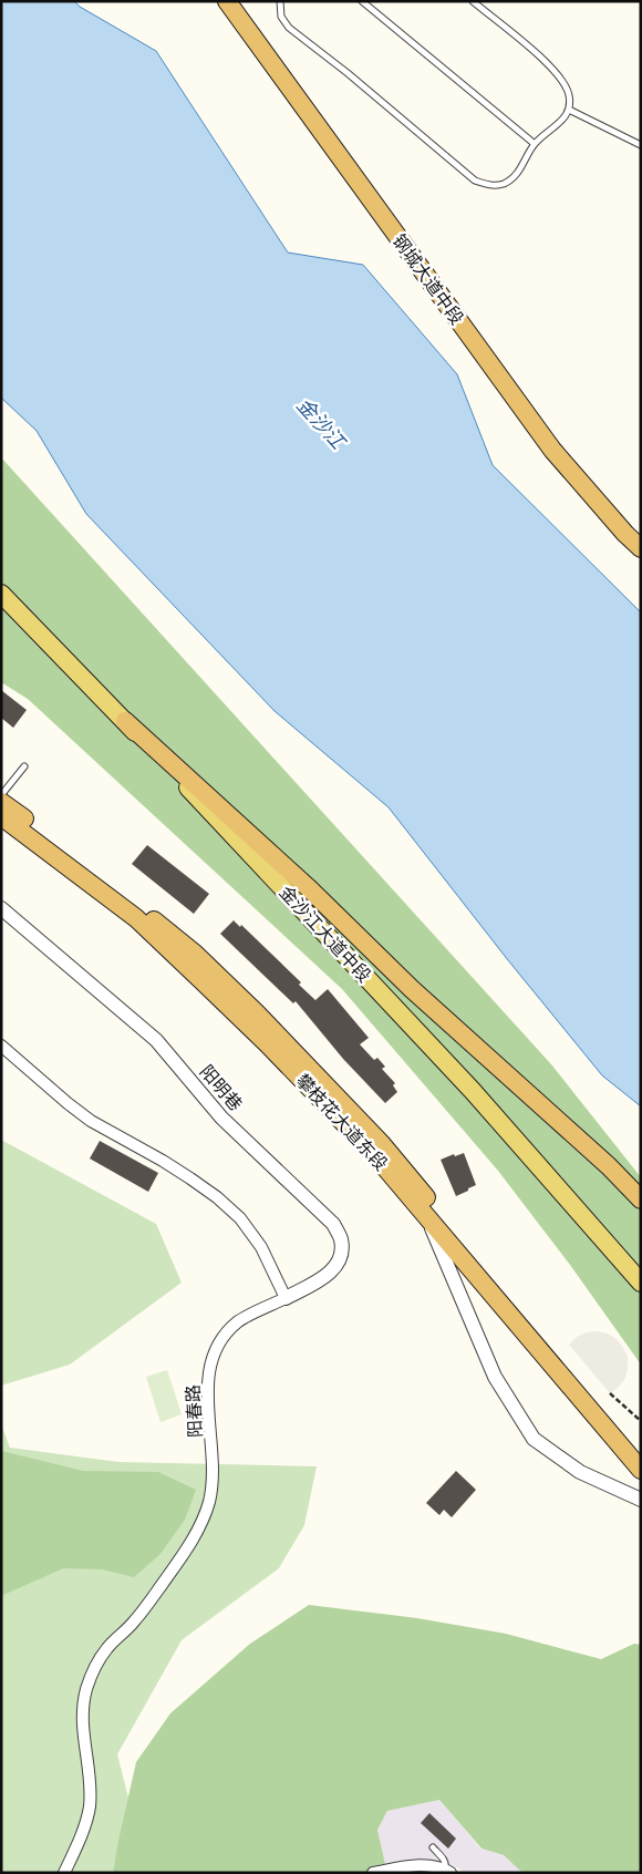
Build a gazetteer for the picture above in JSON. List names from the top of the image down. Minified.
{"streets":{"highway":["钢城大道中段","攀枝花大道东段"],"main road":["金沙江大道中段"],"street":["阳明巷","阳春路"]},"crossings":[["阳明巷","阳春路"]],"water":["金沙江"]}
